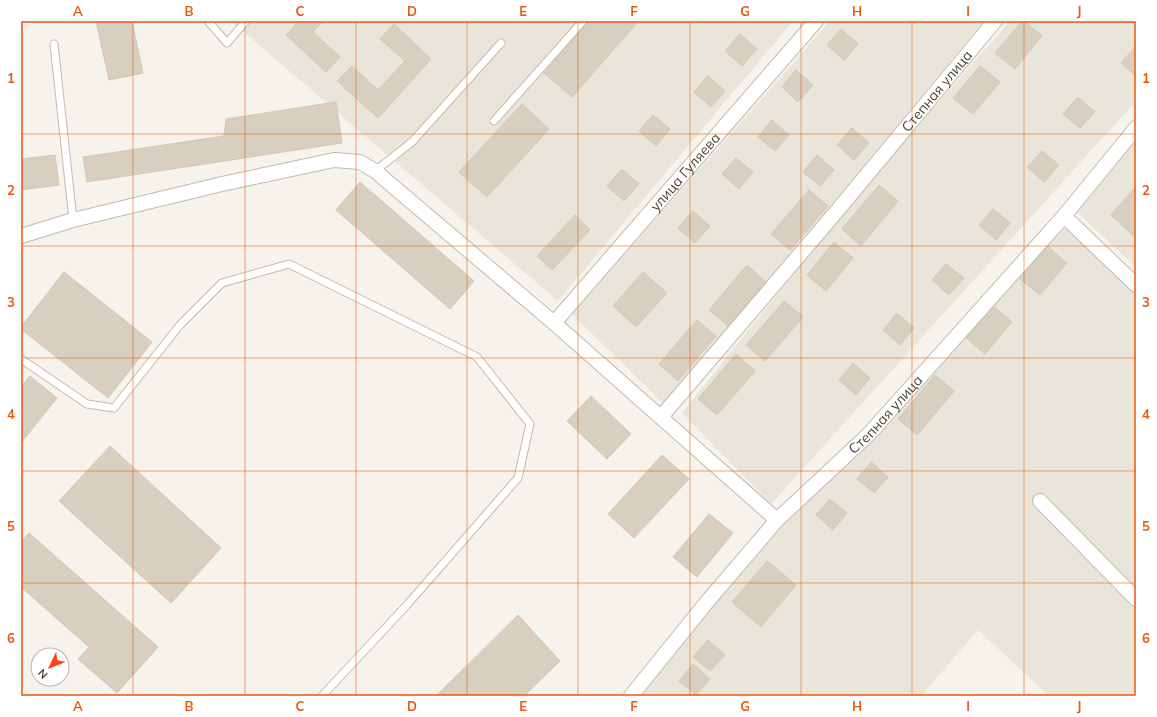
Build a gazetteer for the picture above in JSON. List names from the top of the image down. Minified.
{"streets":{"street":["Степная улица","улица Гуляева"]},"north":"bottom left","grid":{"columns":["A","B","C","D","E","F","G","H","I","J"],"rows":["1","2","3","4","5","6"]}}
